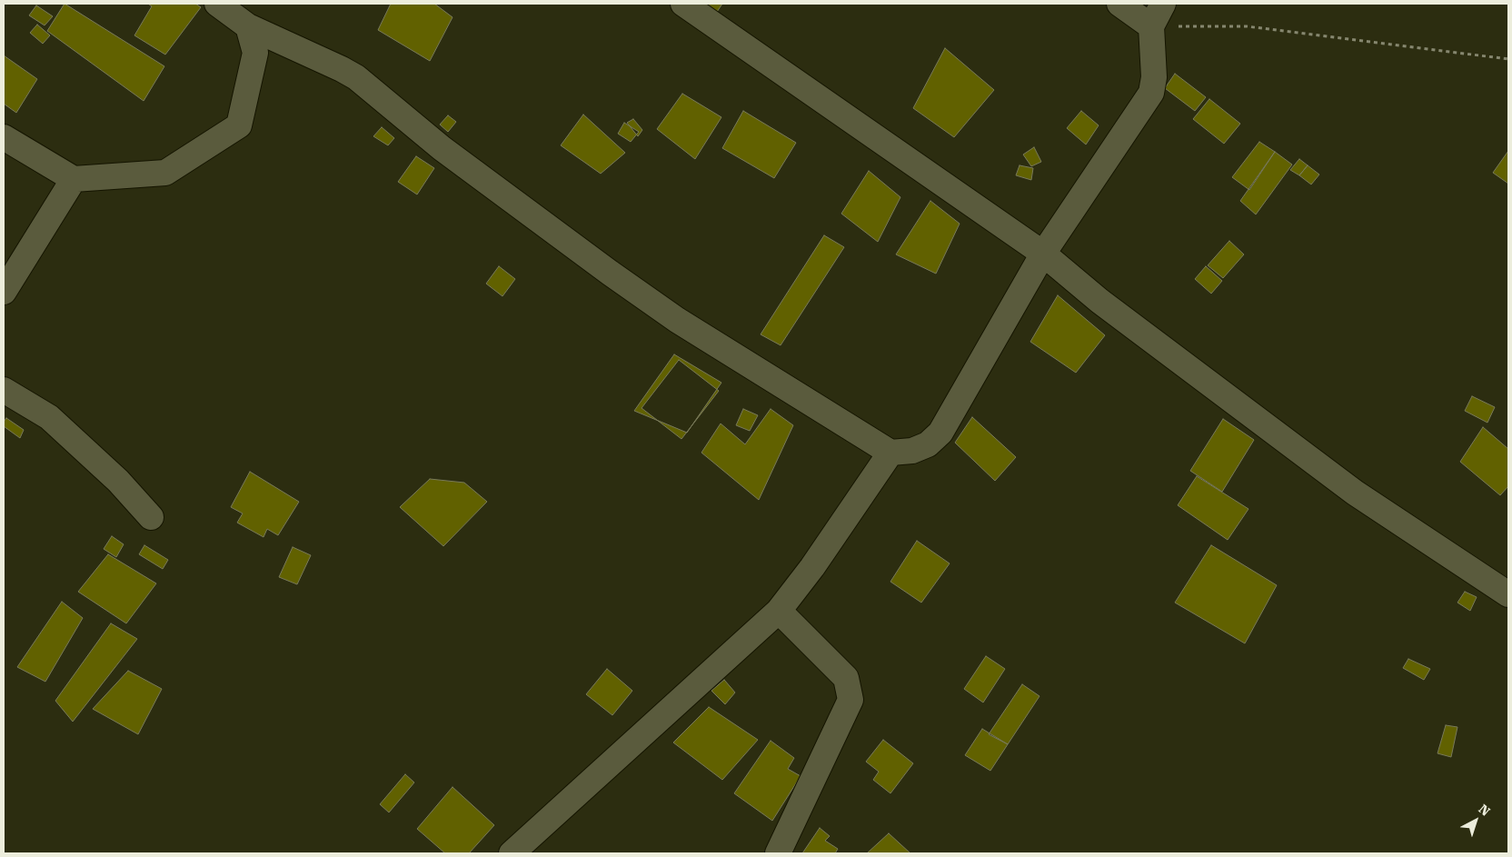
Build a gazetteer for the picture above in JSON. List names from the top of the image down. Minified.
{"north":"top right"}
